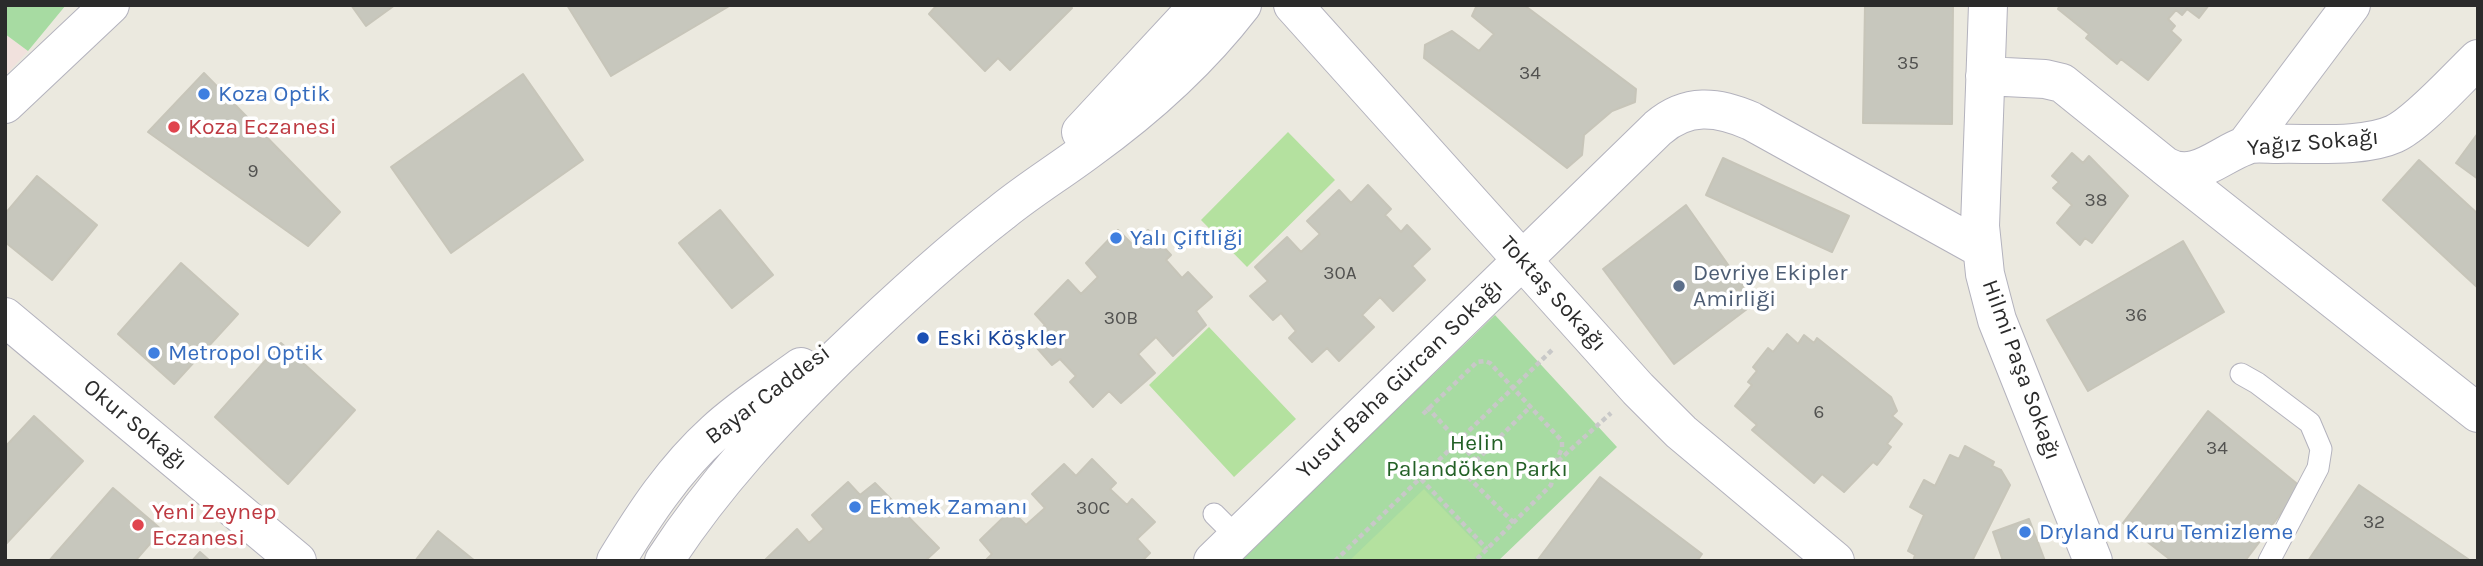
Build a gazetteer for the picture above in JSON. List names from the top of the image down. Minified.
{"streets":{"street":["Yağız Sokağı","Toktaş Sokağı","Hilmi Paşa Sokağı","Yusuf Baha Gürcan Sokağı","Bayar Caddesi","Okur Sokağı"]},"crossings":[["Toktaş Sokağı","Yusuf Baha Gürcan Sokağı"],["Hilmi Paşa Sokağı","Yusuf Baha Gürcan Sokağı"]],"parks":["Helin Palandöken Parkı"],"places":["Koza Optik","Koza Eczanesi","Yalı Çiftliği","Devriye Ekipler Amirliği","Eski Köşkler","Metropol Optik","Ekmek Zamanı","Yeni Zeynep Eczanesi","Dryland Kuru Temizleme"],"house_numbers":["35","34","9","38","30A","36","30B","6","34","30C","32"]}
